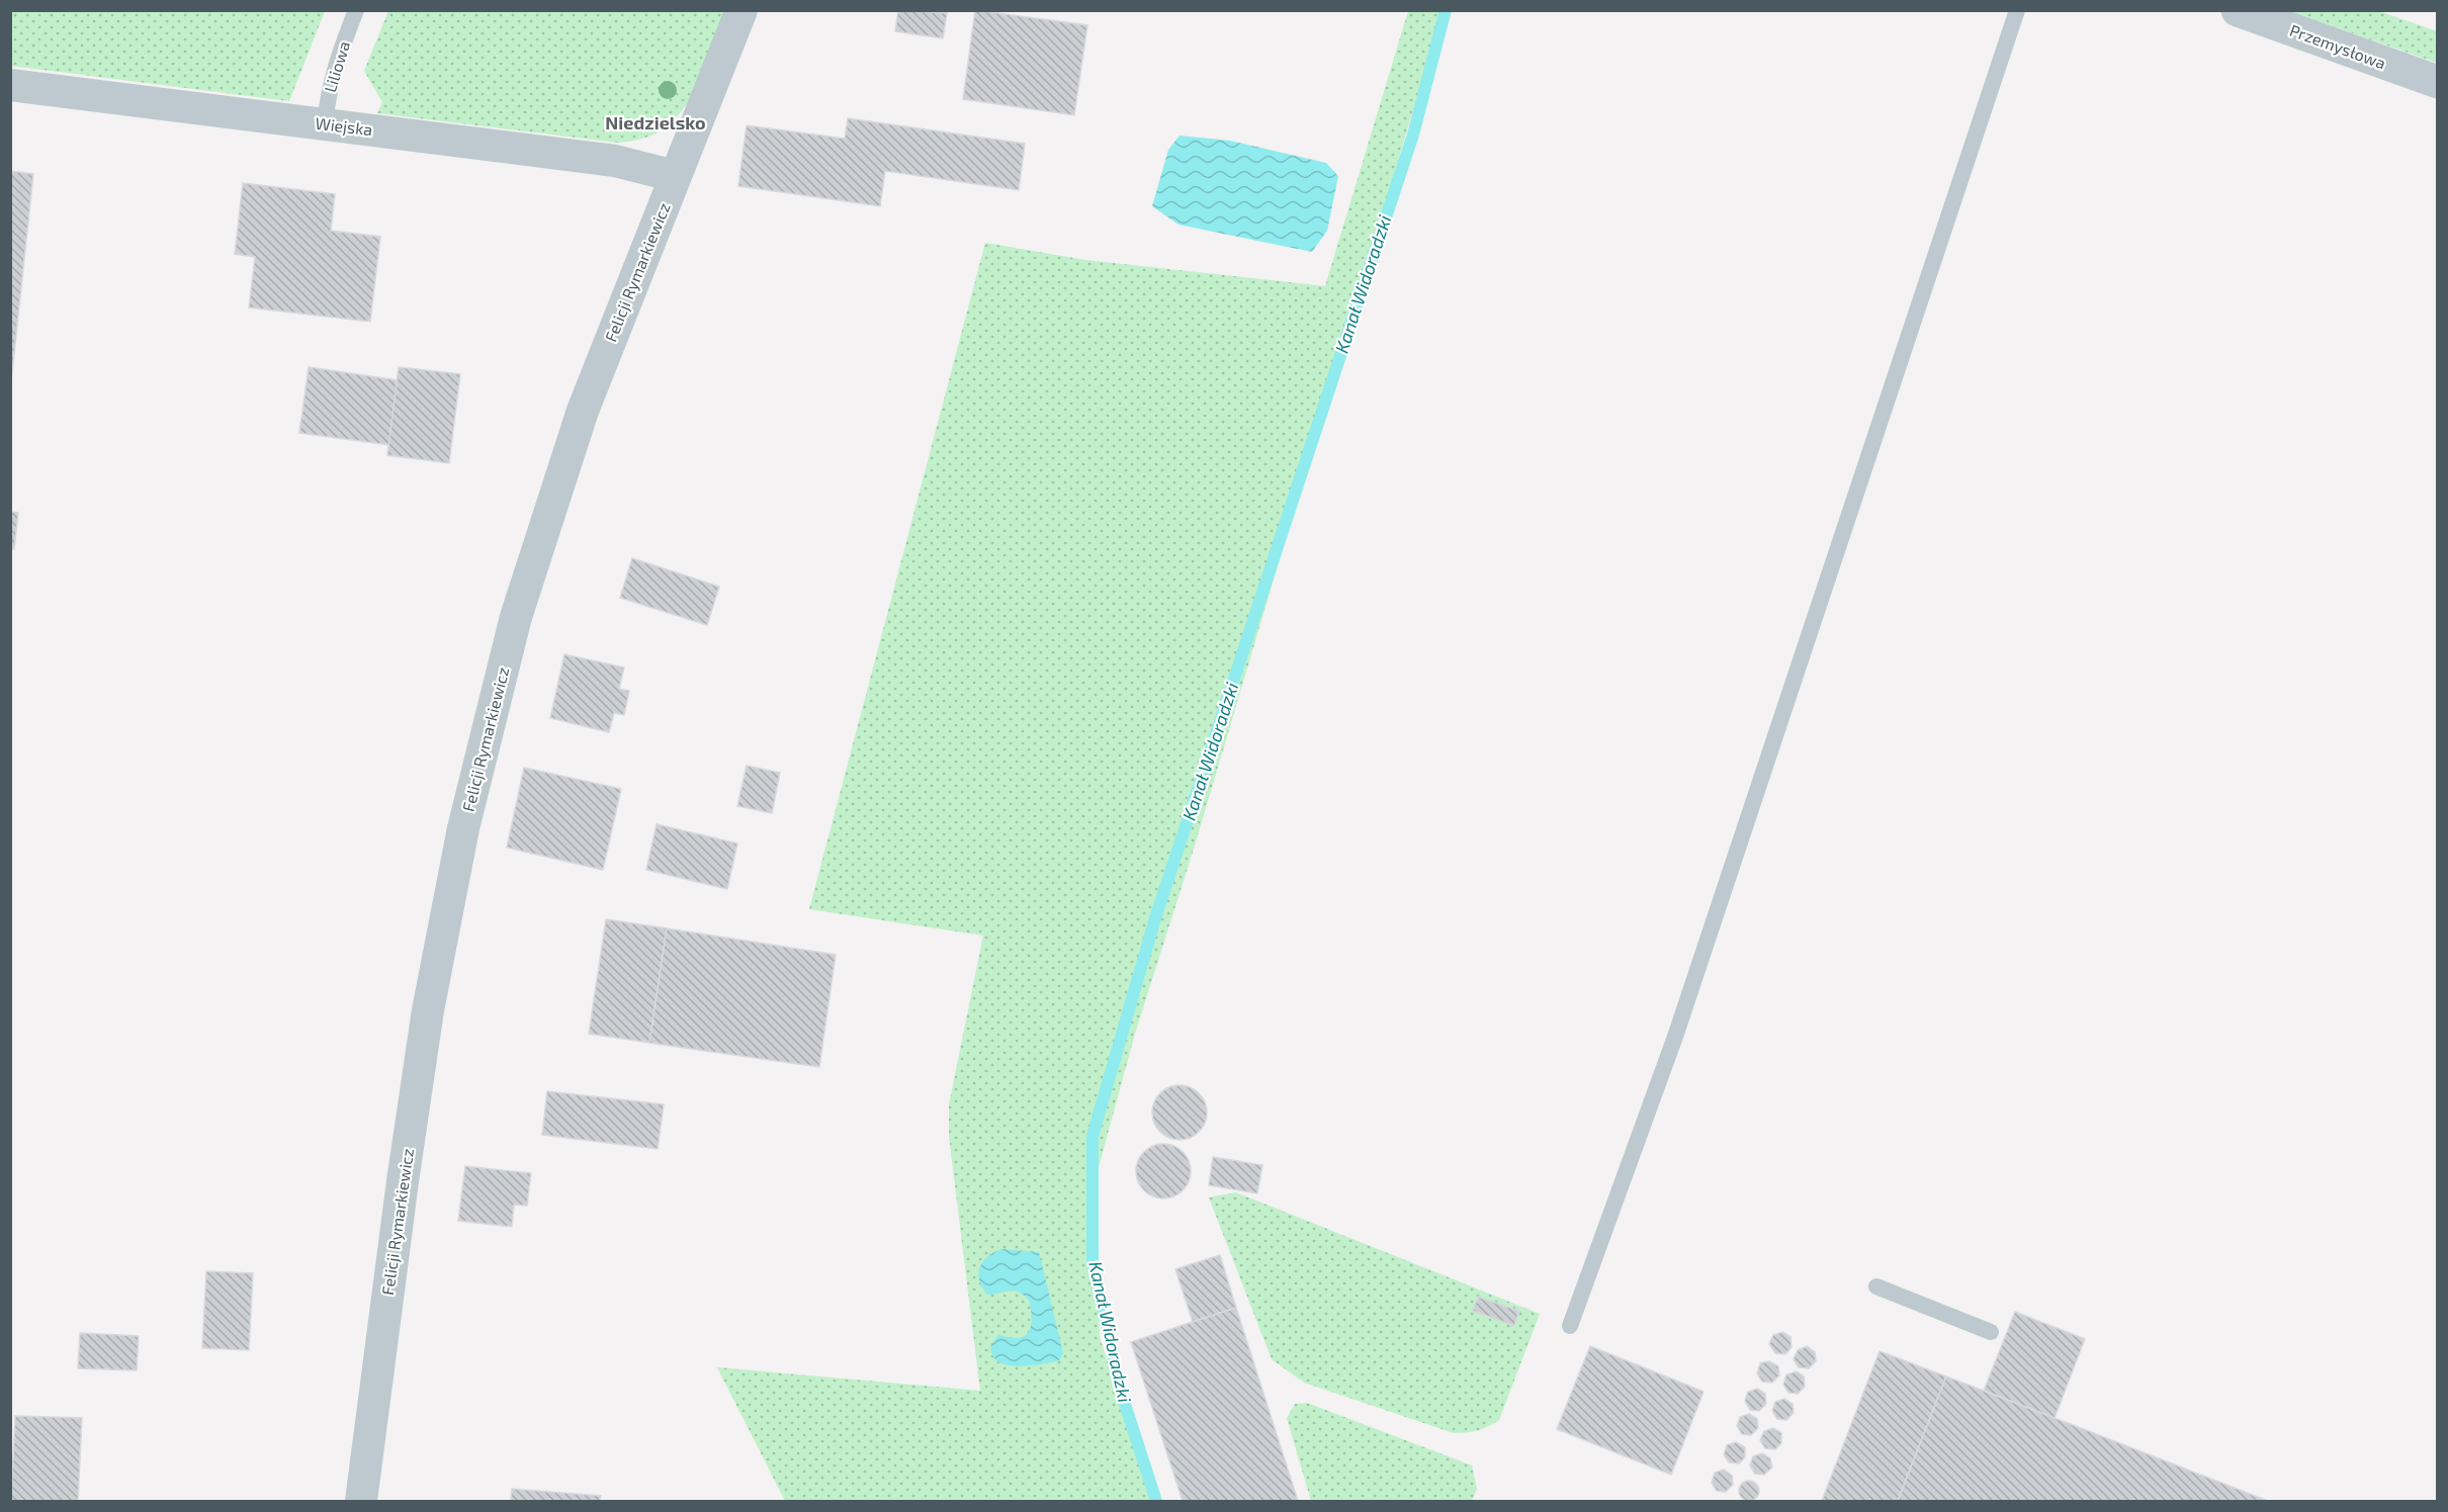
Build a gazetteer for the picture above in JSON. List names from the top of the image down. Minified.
{"streets":{"street":["Przemysłowa","Wiejska","Felicji Rymarkiewicz"],"lane":["Liliowa"]},"crossings":[["Liliowa","Wiejska"],["Wiejska","Felicji Rymarkiewicz"]],"districts":["Niedzielsko"],"water":["Kanał Widoradzki"]}
